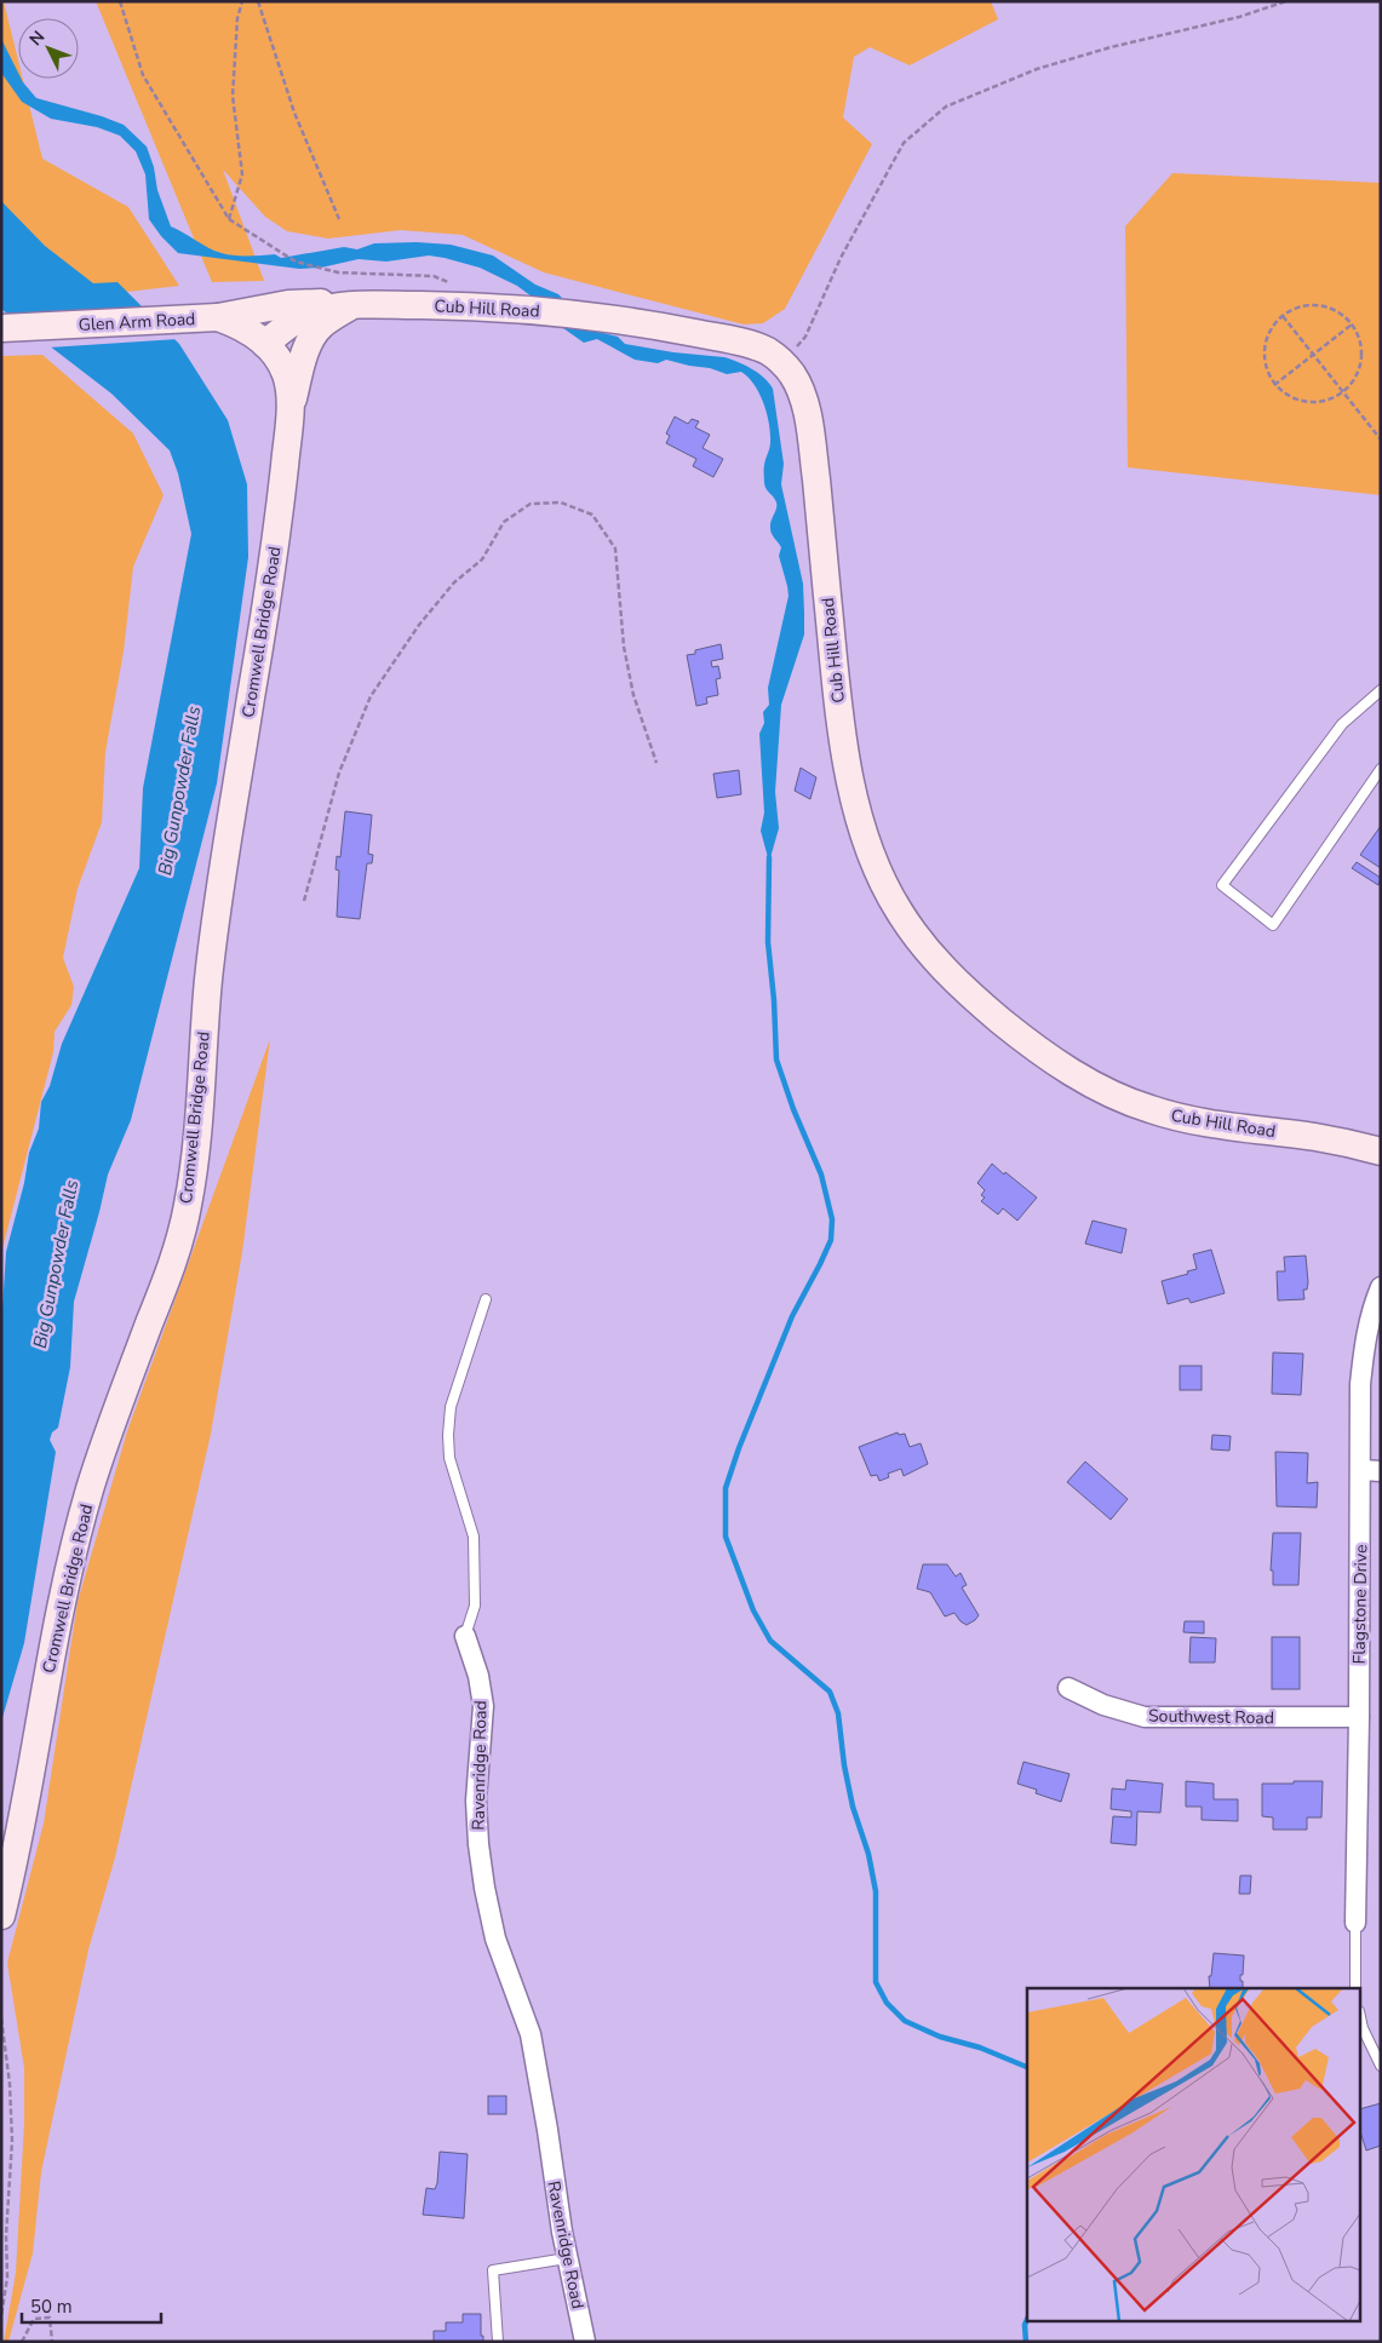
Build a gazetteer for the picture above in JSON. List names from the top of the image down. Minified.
{"streets":{"main road":["Cub Hill Road","Glen Arm Road","Cromwell Bridge Road"],"street":["Flagstone Drive","Southwest Road","Ravenridge Road"]},"crossings":[["Cub Hill Road","Glen Arm Road"],["Cub Hill Road","Cromwell Bridge Road"],["Glen Arm Road","Cromwell Bridge Road"],["Flagstone Drive","Southwest Road"]],"water":["Big Gunpowder Falls"],"scale_bar":"50 m","north":"top left"}
